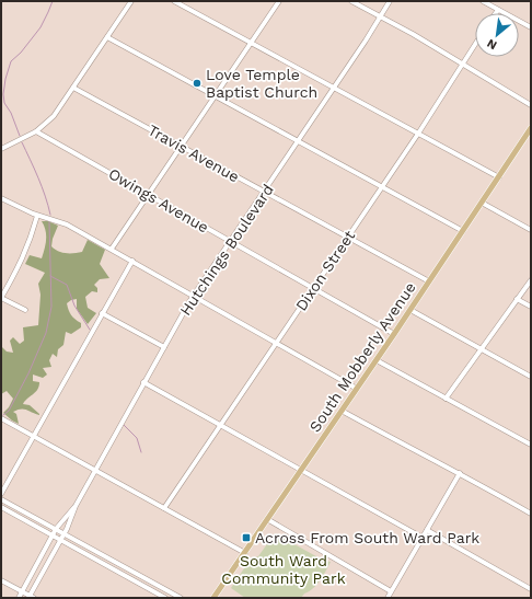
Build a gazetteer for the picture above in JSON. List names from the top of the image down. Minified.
{"streets":{"main road":["South Mobberly Avenue"],"street":["Travis Avenue","Owings Avenue","Hutchings Boulevard","Dixon Street"]},"crossings":[["Travis Avenue","Hutchings Boulevard"],["Travis Avenue","Dixon Street"],["Travis Avenue","South Mobberly Avenue"],["Owings Avenue","Hutchings Boulevard"],["Owings Avenue","Dixon Street"],["Owings Avenue","South Mobberly Avenue"]],"parks":["South Ward Community Park"],"places":{"other":["Love Temple Baptist Church"],"transit":["Across From South Ward Park"]},"north":"bottom left"}
